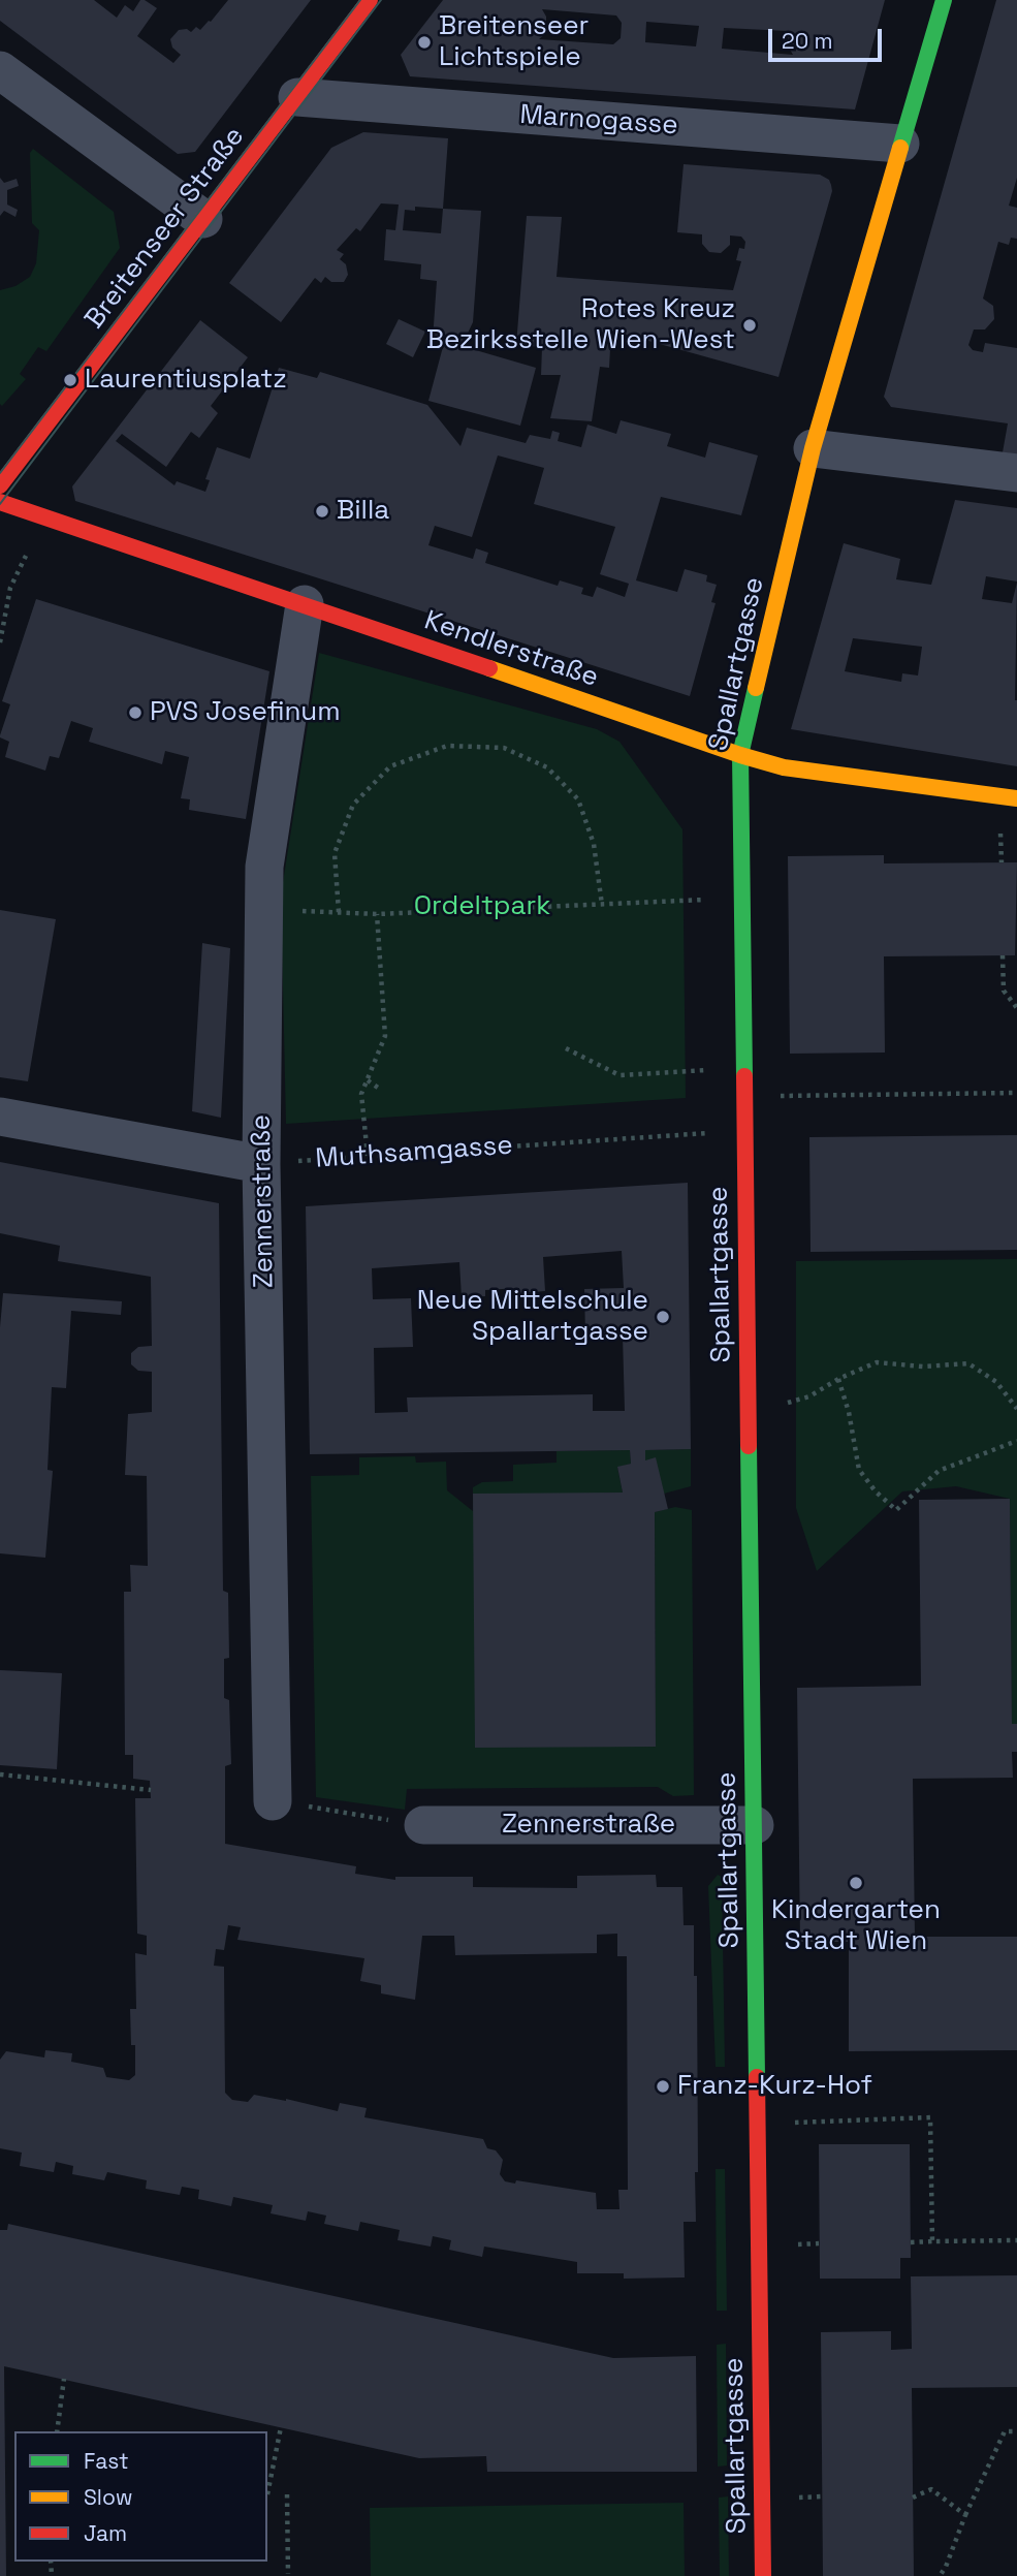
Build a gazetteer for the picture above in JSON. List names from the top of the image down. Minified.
{"streets":{"street":["Marnogasse","Breitenseer Straße","Kendlerstraße","Spallartgasse","Zennerstraße"],"path":["Muthsamgasse"]},"crossings":[["Marnogasse","Breitenseer Straße"],["Marnogasse","Spallartgasse"],["Kendlerstraße","Spallartgasse"],["Kendlerstraße","Zennerstraße"],["Spallartgasse","Muthsamgasse"],["Spallartgasse","Zennerstraße"],["Muthsamgasse","Zennerstraße"]],"parks":["Ordeltpark"],"places":["Breitenseer Lichtspiele","Rotes Kreuz Bezirksstelle Wien-West","Laurentiusplatz","Billa","PVS Josefinum","Neue Mittelschule Spallartgasse","Kindergarten Stadt Wien","Franz-Kurz-Hof"],"legend":["Fast","Slow","Jam"],"scale_bar":"20 m"}
